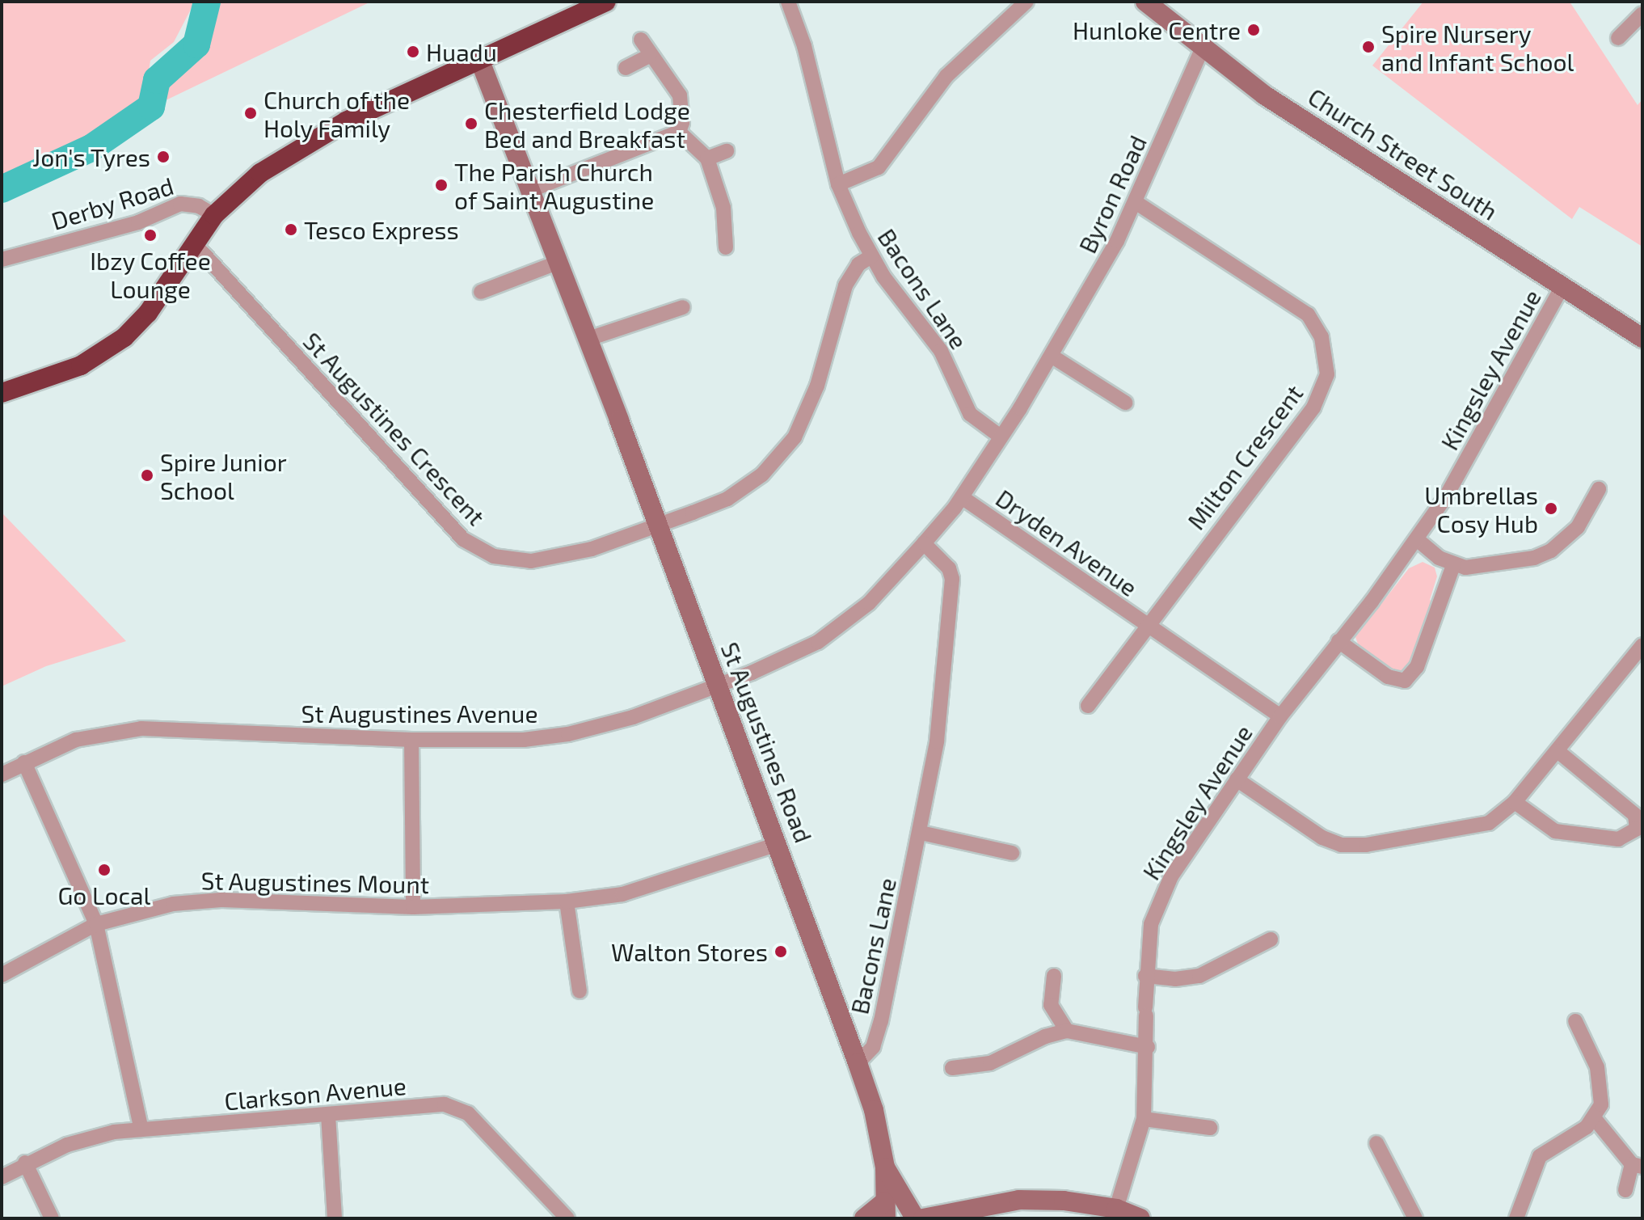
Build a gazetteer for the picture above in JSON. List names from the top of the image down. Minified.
{"streets":{"street":["Church Street South","Byron Road","Derby Road","Bacons Lane","Kingsley Avenue","St Augustines Crescent","Milton Crescent","Dryden Avenue","St Augustines Avenue","St Augustines Road","St Augustines Mount","Clarkson Avenue"]},"crossings":[["Church Street South","Byron Road"],["Church Street South","Kingsley Avenue"],["Byron Road","Bacons Lane"],["Byron Road","Milton Crescent"],["Byron Road","Dryden Avenue"],["Byron Road","St Augustines Avenue"],["Bacons Lane","St Augustines Crescent"],["Bacons Lane","St Augustines Avenue"],["Bacons Lane","St Augustines Road"],["Kingsley Avenue","Dryden Avenue"],["St Augustines Crescent","St Augustines Road"],["Milton Crescent","Dryden Avenue"],["Dryden Avenue","St Augustines Avenue"],["St Augustines Avenue","St Augustines Road"],["St Augustines Road","St Augustines Mount"]],"places":["Hunloke Centre","Spire Nursery and Infant School","Huadu","Church of the Holy Family","Chesterfield Lodge Bed and Breakfast","Jon's Tyres","The Parish Church of Saint Augustine","Tesco Express","Ibzy Coffee Lounge","Spire Junior School","Umbrellas Cosy Hub","Go Local","Walton Stores"]}
